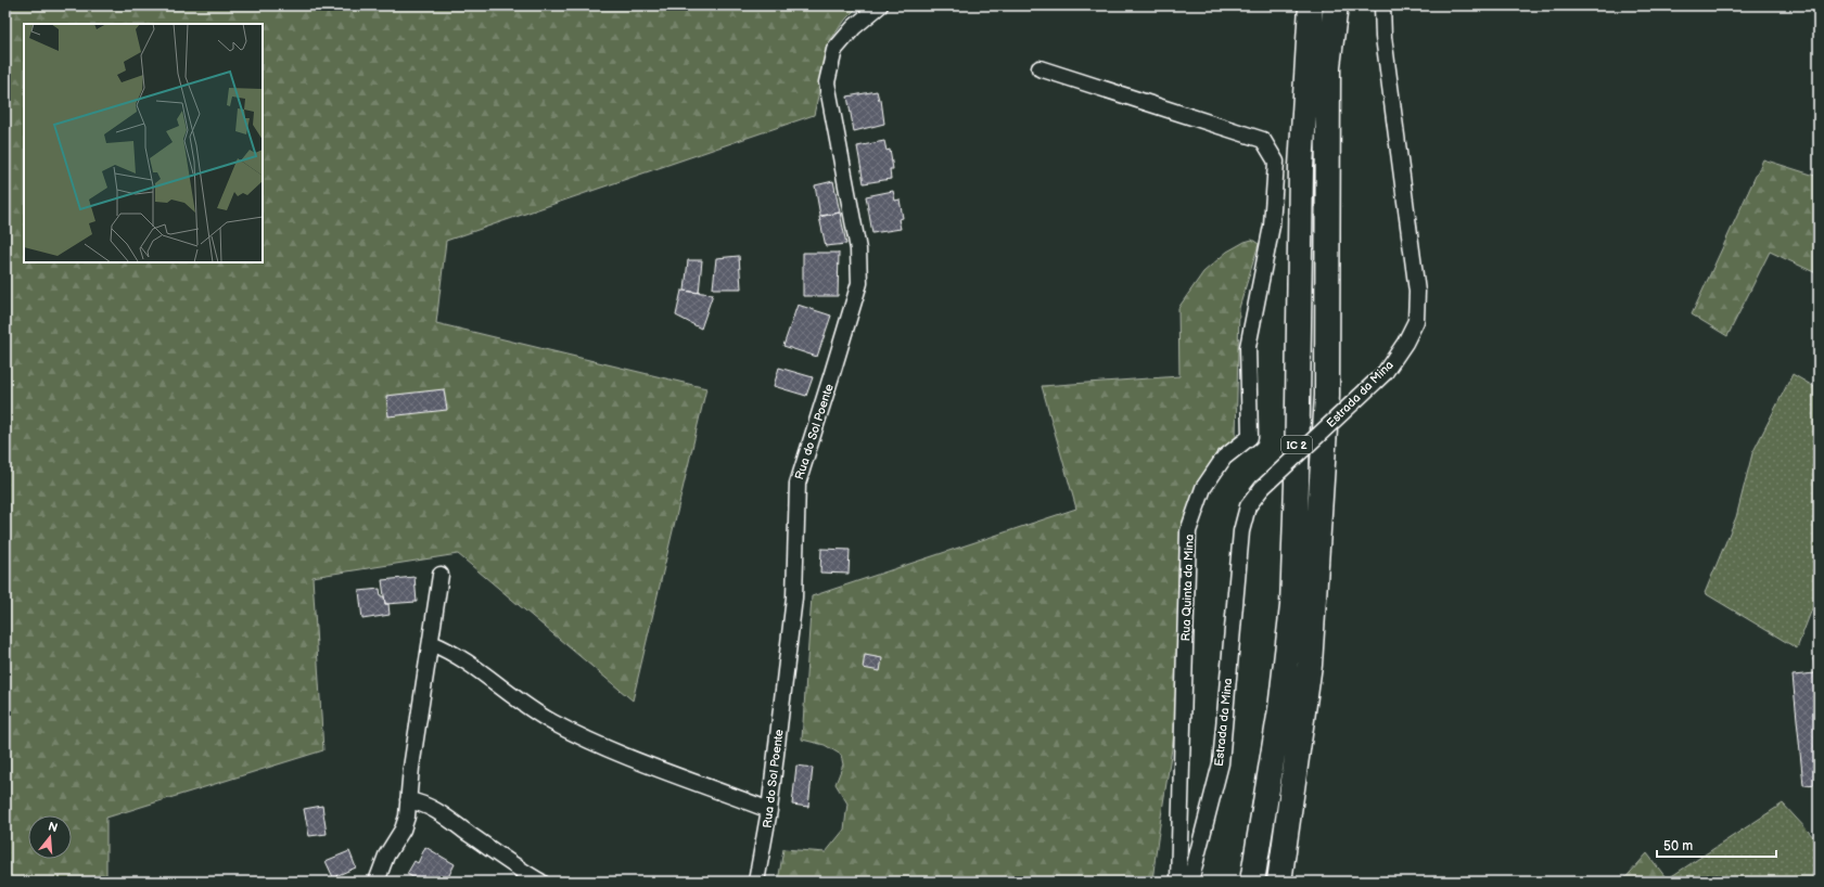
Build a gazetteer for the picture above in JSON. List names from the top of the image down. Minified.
{"streets":{"highway":["IC 2"],"street":["Estrada da Mina","Rua do Sol Poente","Rua Quinta da Mina"]},"scale_bar":"50 m","north":"top"}
